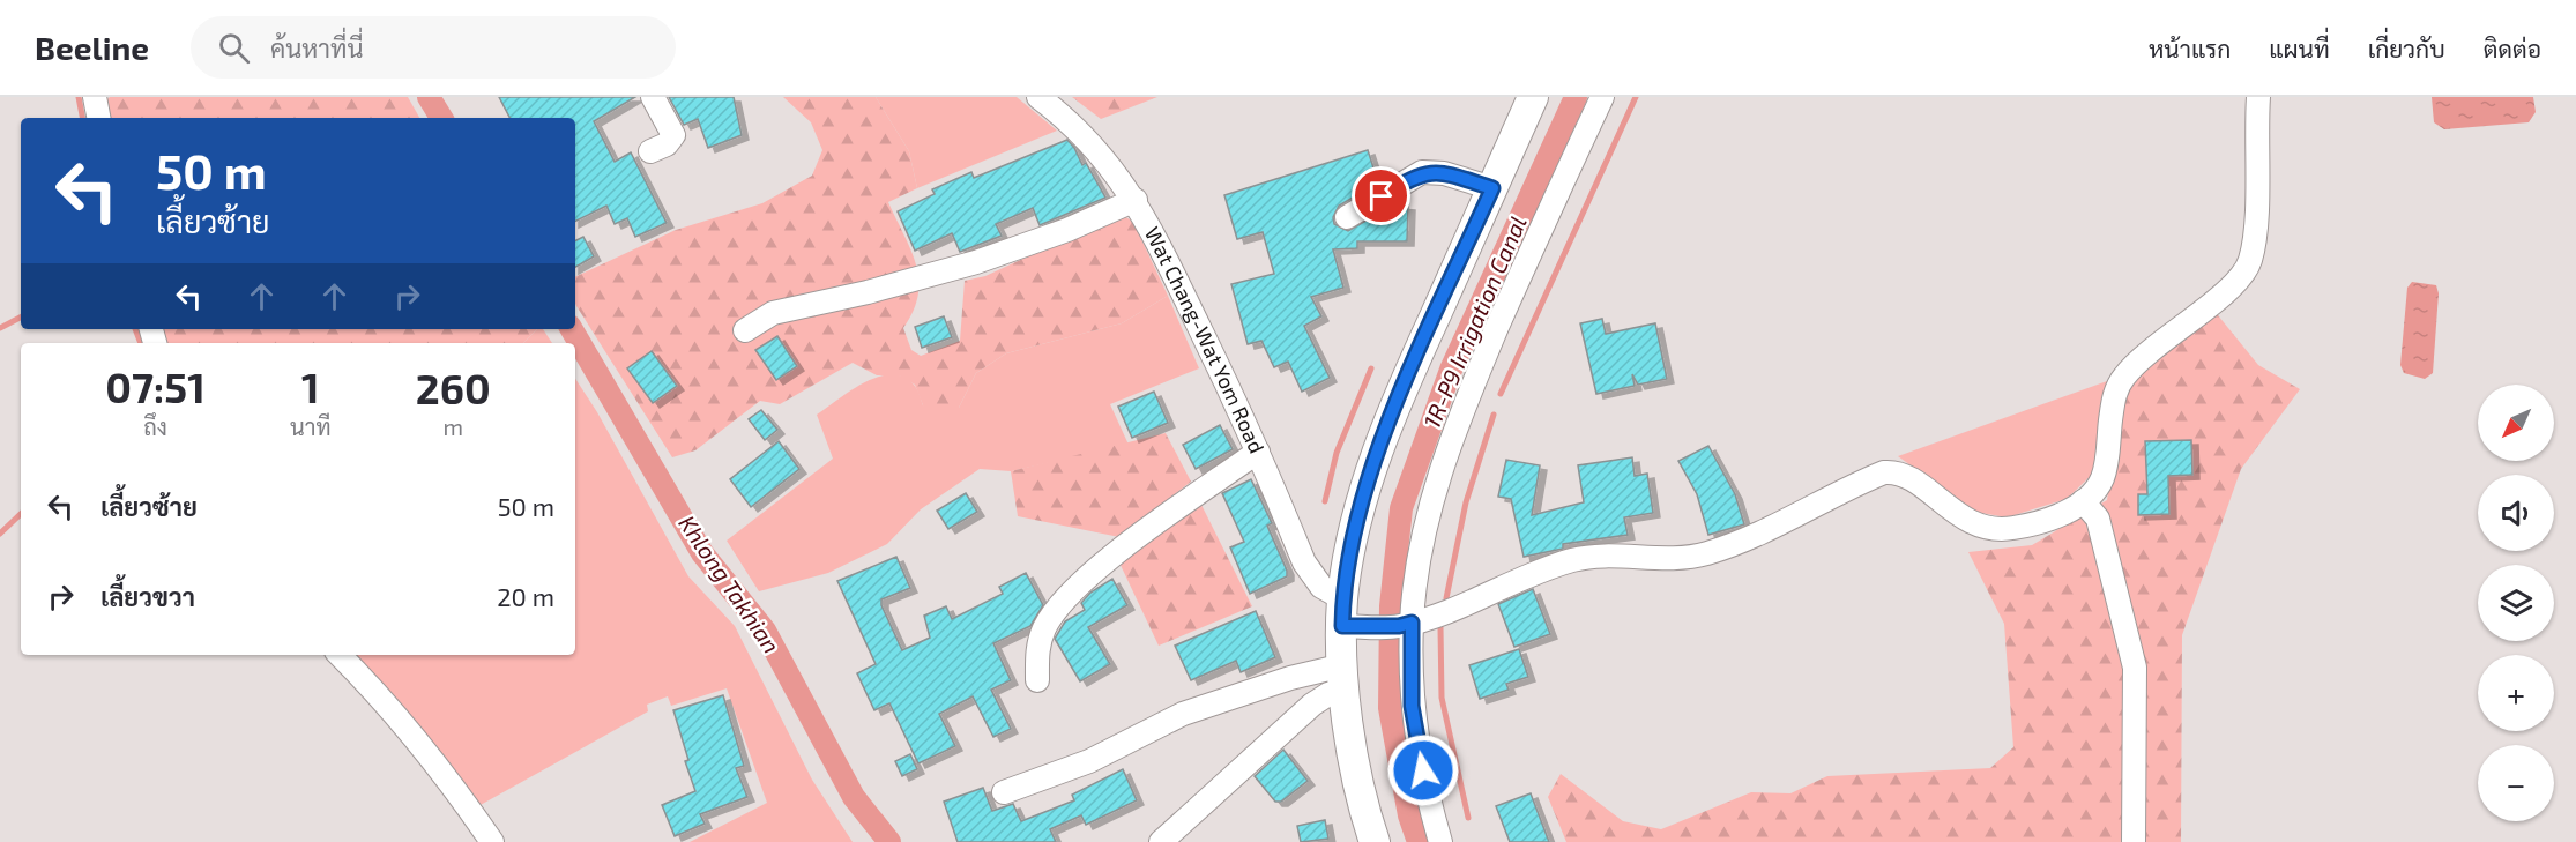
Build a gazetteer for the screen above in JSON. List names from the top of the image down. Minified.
{"streets":{"street":["Wat Chang-Wat Yom Road"]},"water":["1R-P9 Irrigation Canal","Khlong Takhian"],"north":"bottom left","page":{"header":"Beeline","search":"ค้นหาที่นี่","nav":["หน้าแรก","แผนที่","เกี่ยวกับ","ติดต่อ"],"turn":["50 m","เลี้ยวซ้าย"],"eta":["07:51","ถึง","1","นาที","260","m"],"map_buttons":["+","−"],"list":[{"name":"เลี้ยวซ้าย","value":"50 m"},{"name":"เลี้ยวขวา","value":"20 m"}]}}
